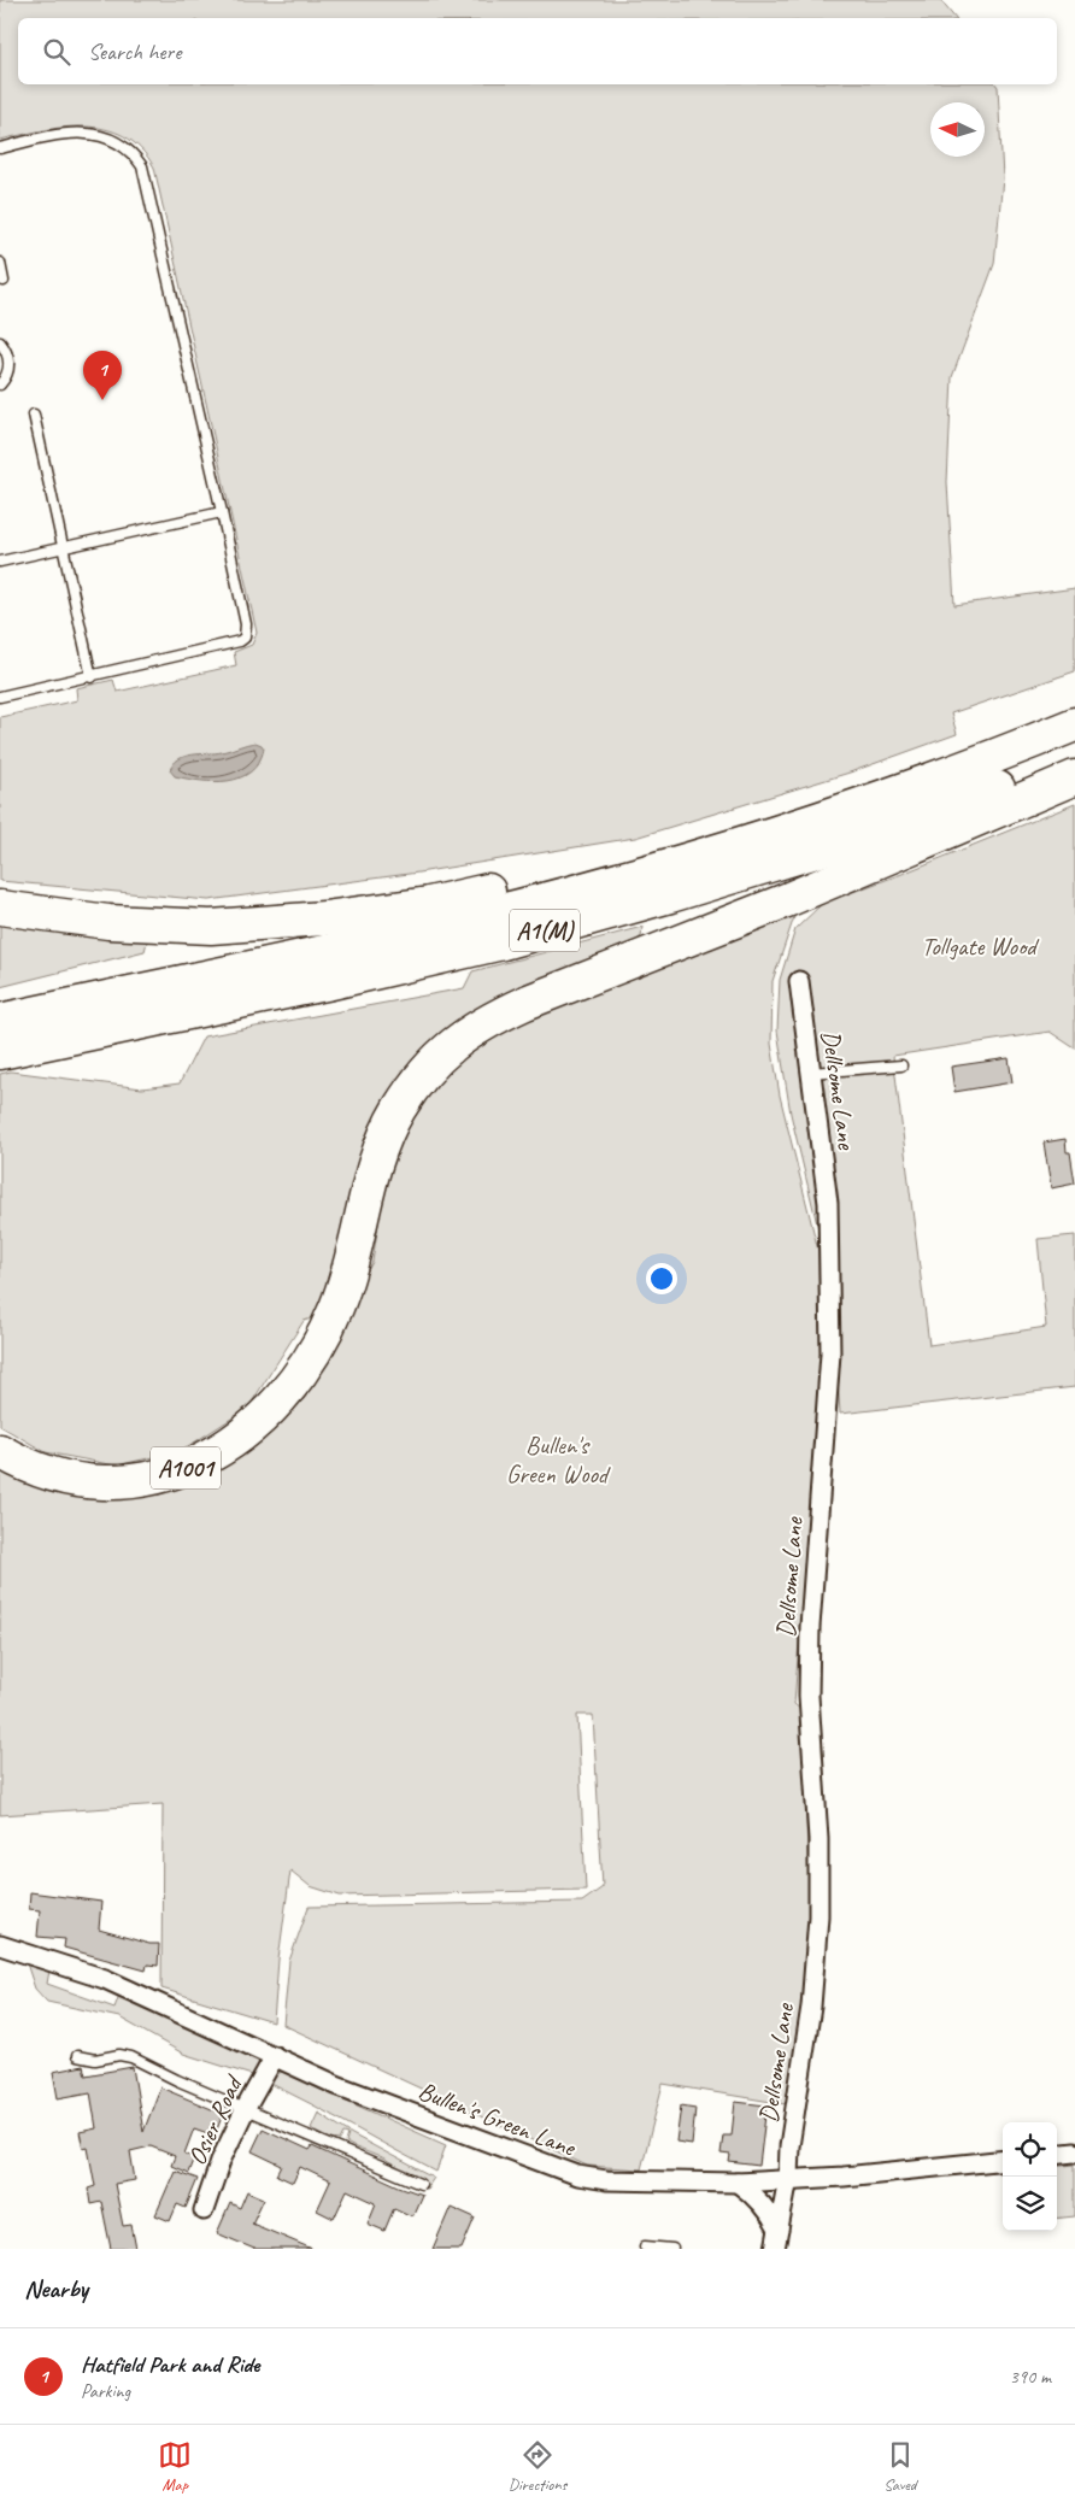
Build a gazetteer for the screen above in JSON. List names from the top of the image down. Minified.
{"streets":{"highway":["A1(M)","A1001"],"street":["Dellsome Lane","Bullen's Green Lane","Osier Road"]},"crossings":[["A1(M)","A1001"],["Dellsome Lane","Bullen's Green Lane"],["Bullen's Green Lane","Osier Road"]],"parks":["Tollgate Wood","Bullen's Green Wood"],"north":"left","page":{"search":"Search here","pins":"1","heading":"Nearby","list":[{"mark":"1","name":"Hatfield Park and Ride","note":"Parking","value":"390 m"}],"nav":["Map","Directions","Saved"]}}
